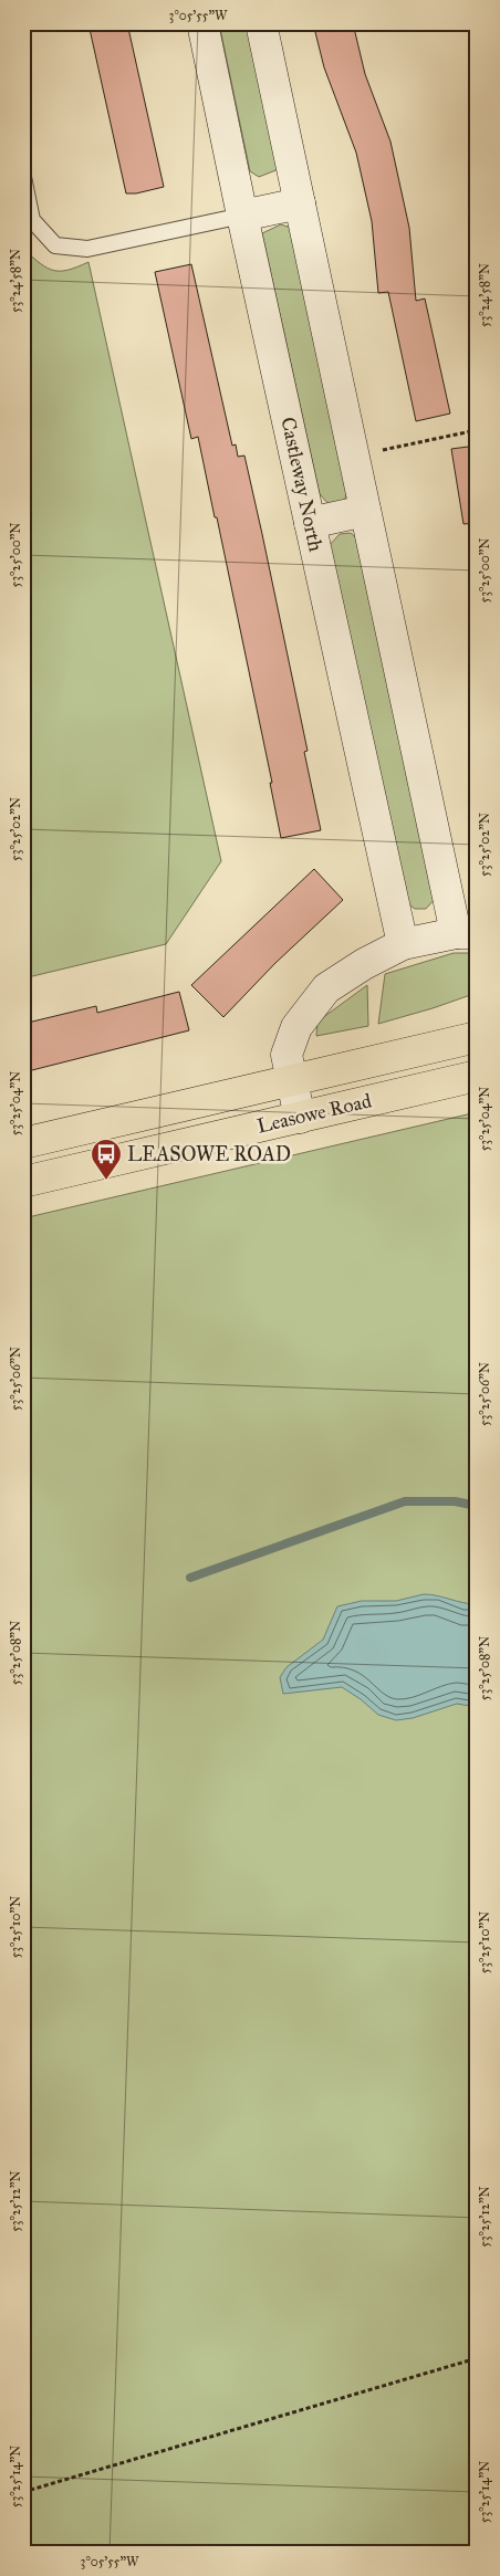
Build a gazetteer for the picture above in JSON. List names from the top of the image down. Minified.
{"streets":{"main road":["Leasowe Road"],"street":["Castleway North"]},"crossings":[["Castleway North","Leasowe Road"]],"places":{"bus stop":["LEASOWE ROAD"]},"coordinates":["3°05'55\"W","53°24'58\"N","53°25'00\"N","53°25'02\"N","53°25'04\"N","53°25'06\"N","53°25'08\"N","53°25'10\"N","53°25'12\"N","53°25'14\"N"]}
